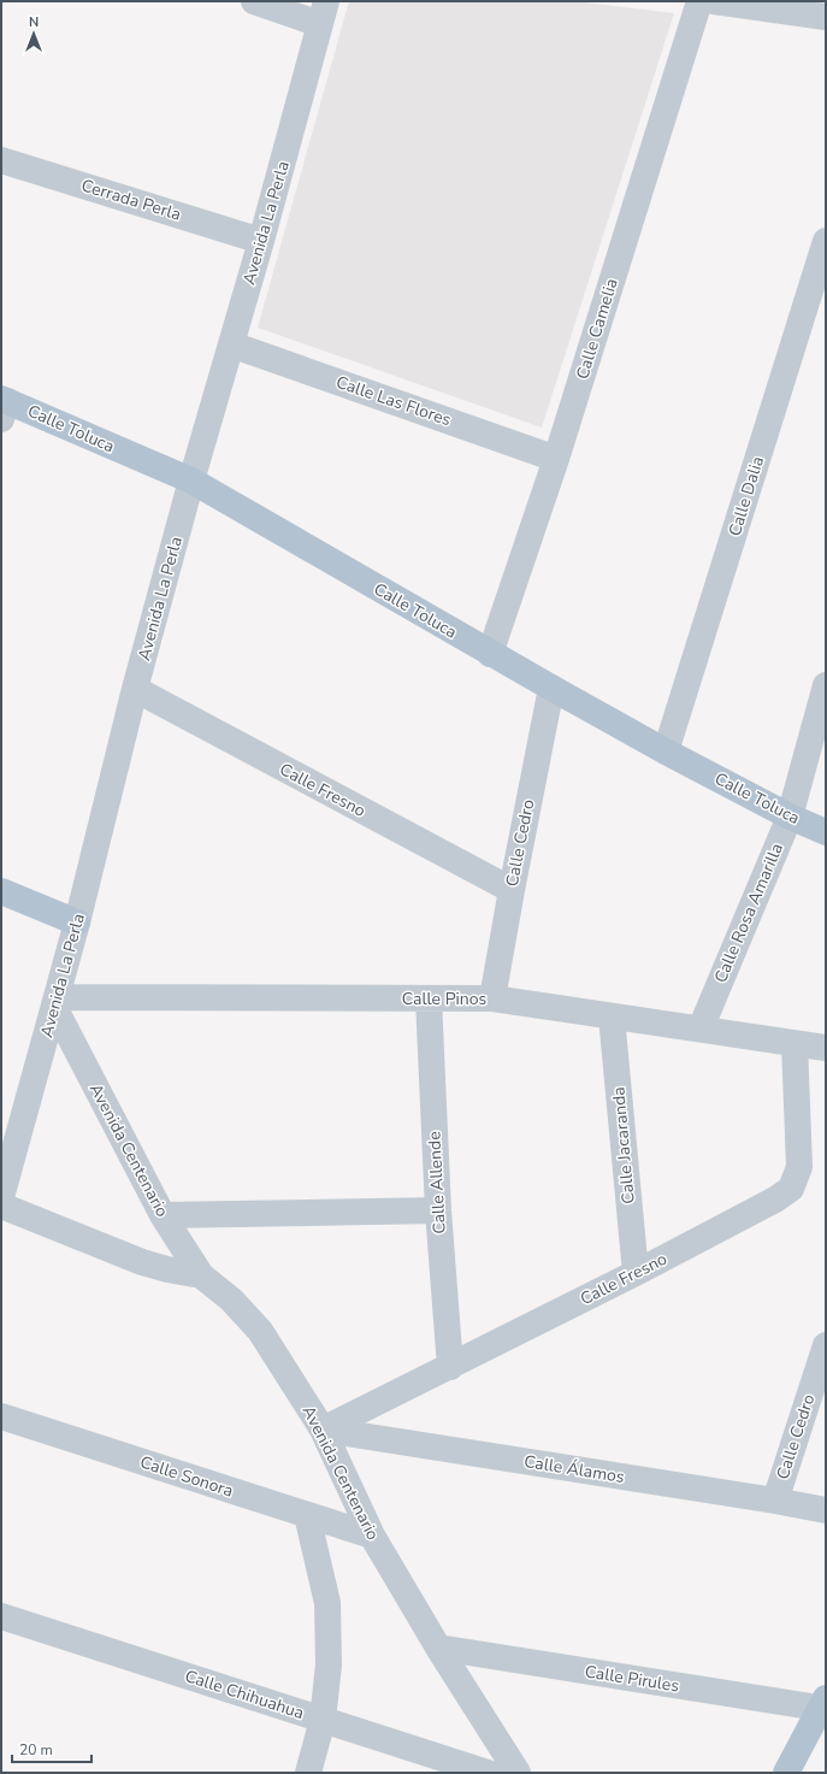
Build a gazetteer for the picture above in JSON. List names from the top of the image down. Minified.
{"streets":{"main road":["Calle Toluca"],"street":["Cerrada Perla","Avenida La Perla","Calle Camelia","Calle Las Flores","Calle Dalia","Calle Fresno","Calle Cedro","Calle Rosa Amarilla","Calle Pinos","Calle Jacaranda","Avenida Centenario","Calle Allende","Calle Álamos","Calle Sonora","Calle Pirules","Calle Chihuahua"]},"crossings":[["Cerrada Perla","Avenida La Perla"],["Avenida La Perla","Calle Las Flores"],["Avenida La Perla","Calle Toluca"],["Avenida La Perla","Calle Fresno"],["Avenida La Perla","Calle Pinos"],["Avenida La Perla","Avenida Centenario"],["Calle Camelia","Calle Las Flores"],["Calle Camelia","Calle Toluca"],["Calle Toluca","Calle Dalia"],["Calle Toluca","Calle Cedro"],["Calle Toluca","Calle Rosa Amarilla"],["Calle Fresno","Calle Cedro"],["Calle Fresno","Calle Pinos"],["Calle Fresno","Calle Jacaranda"],["Calle Fresno","Avenida Centenario"],["Calle Fresno","Calle Allende"],["Calle Fresno","Calle Álamos"],["Calle Cedro","Calle Pinos"],["Calle Cedro","Calle Álamos"],["Calle Rosa Amarilla","Calle Pinos"],["Calle Pinos","Calle Jacaranda"],["Calle Pinos","Avenida Centenario"],["Calle Pinos","Calle Allende"],["Avenida Centenario","Calle Álamos"],["Avenida Centenario","Calle Sonora"],["Avenida Centenario","Calle Pirules"]],"scale_bar":"20 m","north":"top"}
